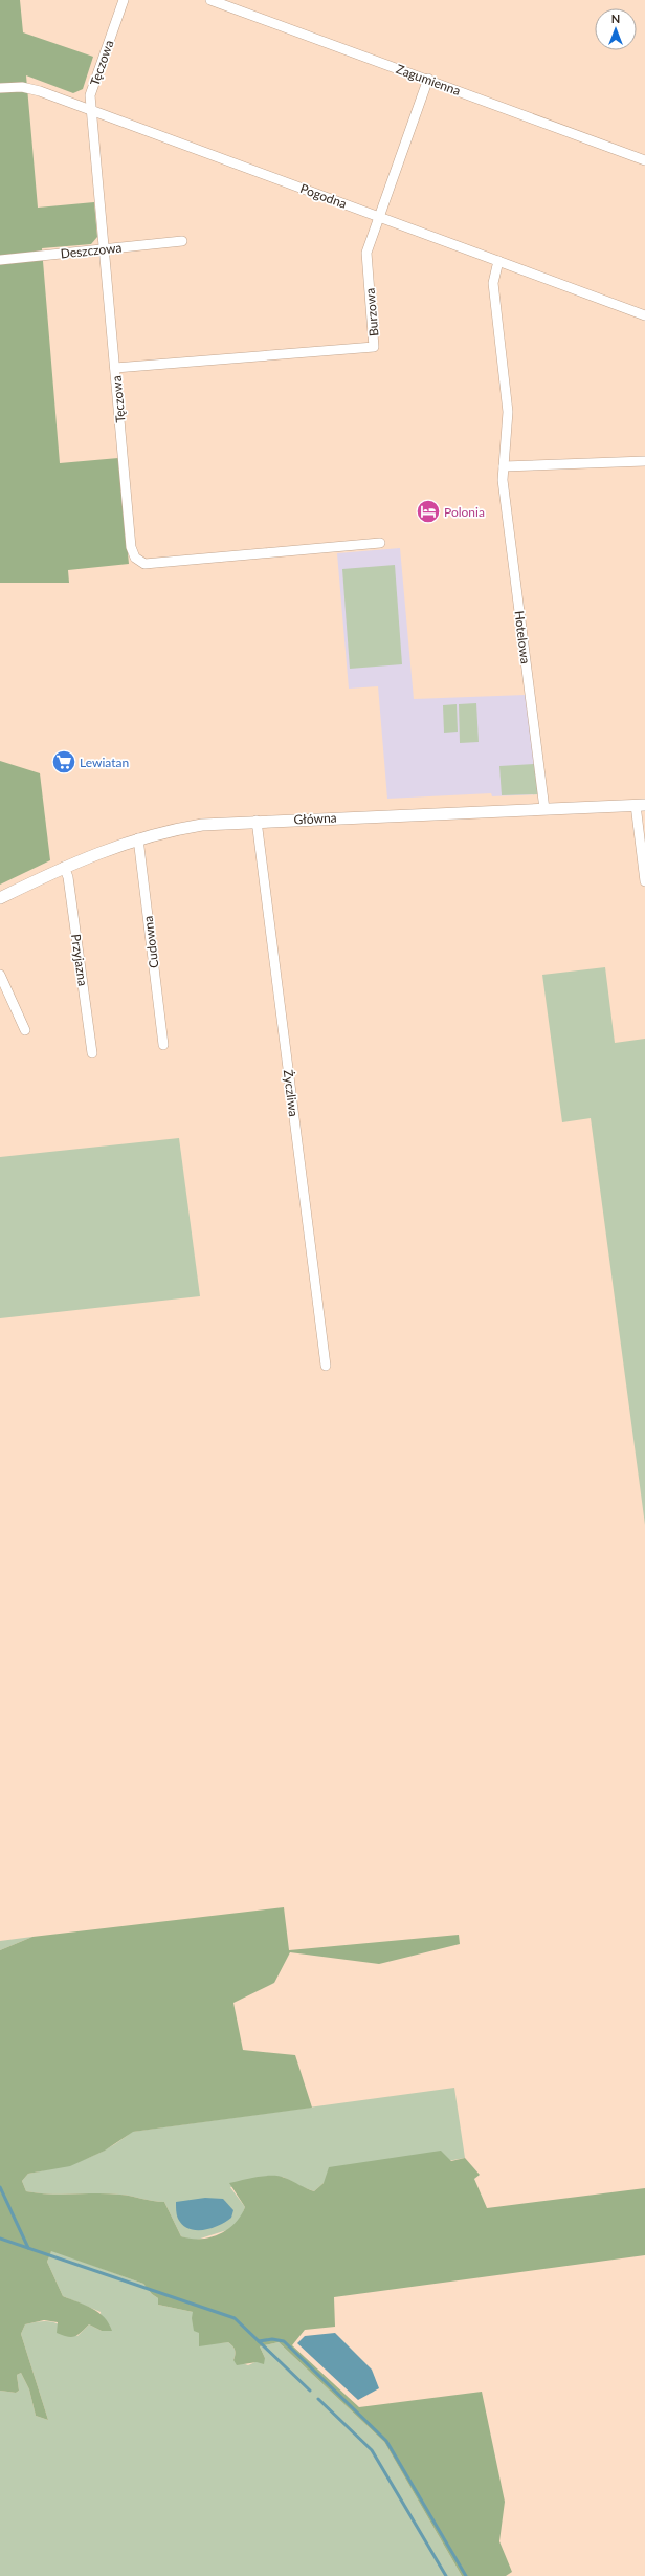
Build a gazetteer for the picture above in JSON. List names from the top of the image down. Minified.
{"streets":{"street":["Tęczowa","Zagumienna","Pogodna","Deszczowa","Burzowa","Hotelowa","Główna","Cudowna","Przyjazna","Życzliwa"]},"crossings":[["Tęczowa","Pogodna"],["Tęczowa","Deszczowa"],["Tęczowa","Burzowa"],["Zagumienna","Burzowa"],["Pogodna","Burzowa"],["Pogodna","Hotelowa"],["Hotelowa","Główna"],["Główna","Cudowna"],["Główna","Przyjazna"],["Główna","Życzliwa"]],"places":{"hotel":["Polonia"],"supermarket":["Lewiatan"]},"north":"top"}
